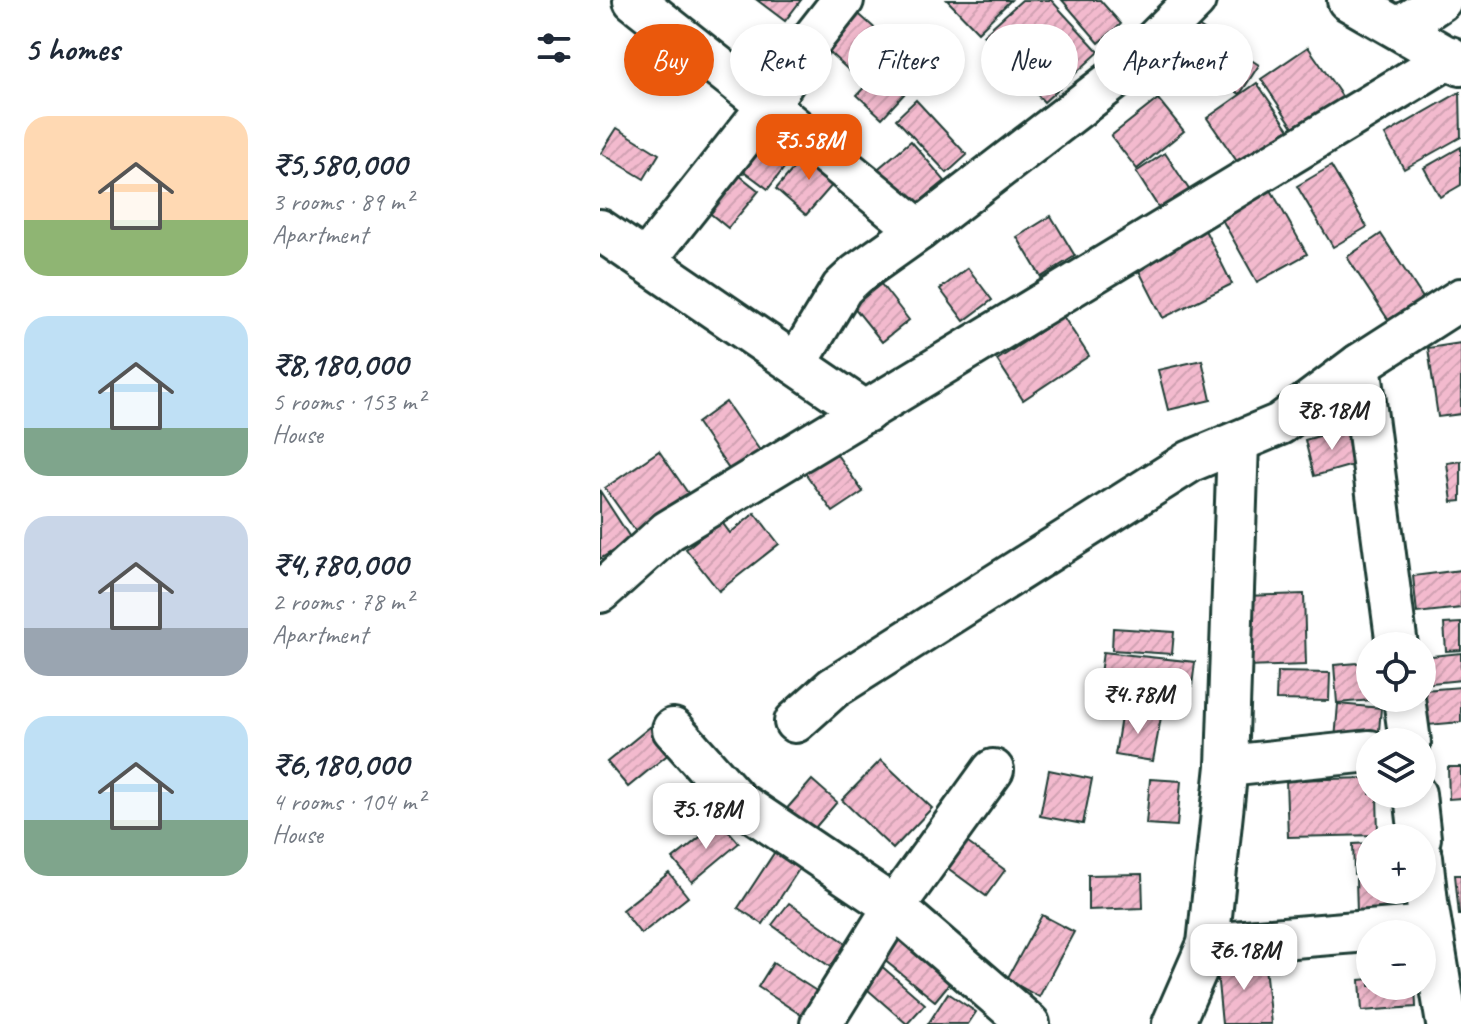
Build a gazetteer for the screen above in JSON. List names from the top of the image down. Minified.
{"page":{"heading":"5 homes","chip":["Buy","Rent","Filters","New","Apartment"],"list":[{"name":"₹5,580,000","note":"3 rooms · 89 m² · Apartment"},{"name":"₹8,180,000","note":"5 rooms · 153 m² · House"},{"name":"₹4,780,000","note":"2 rooms · 78 m² · Apartment"},{"name":"₹6,180,000","note":"4 rooms · 104 m² · House"}],"price":["₹5.58M","₹8.18M","₹4.78M","₹5.18M","₹6.18M"],"map_buttons":["+","−"]}}
